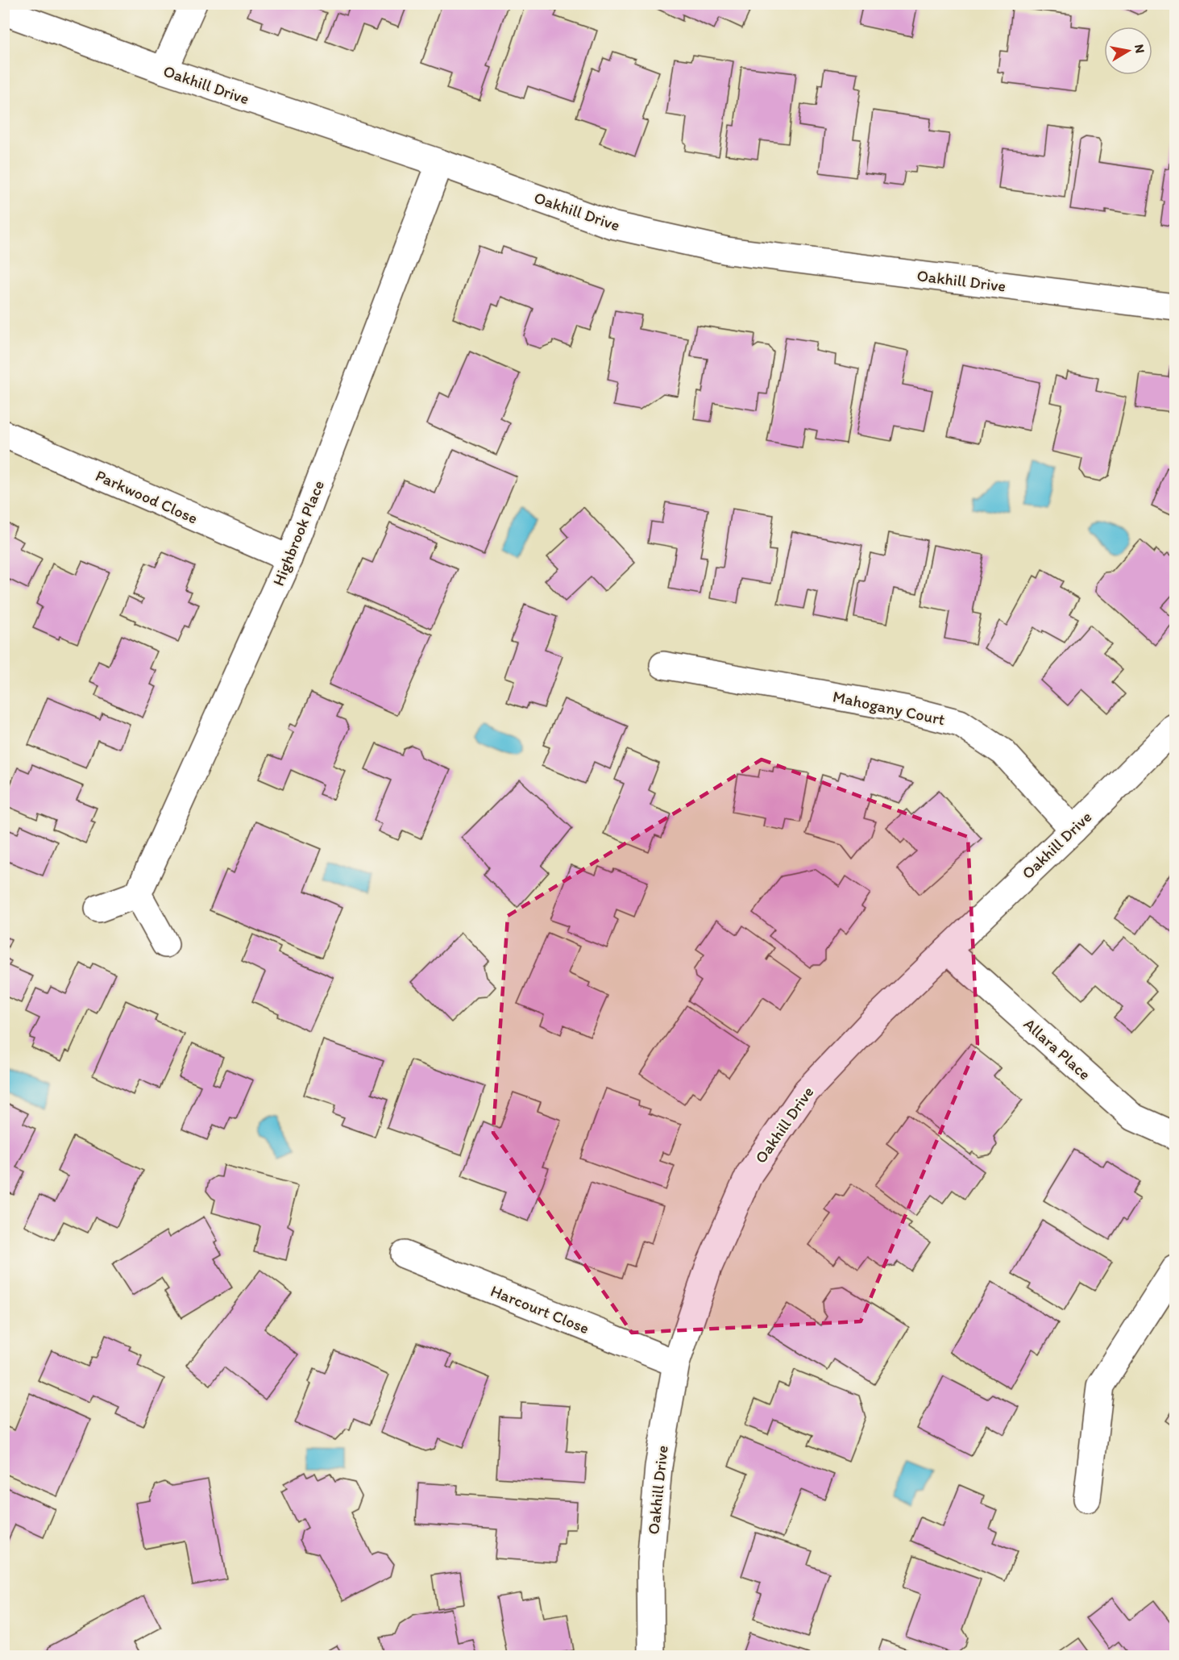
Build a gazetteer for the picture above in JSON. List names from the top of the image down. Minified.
{"streets":{"street":["Oakhill Drive","Parkwood Close","Highbrook Place","Mahogany Court","Allara Place","Harcourt Close"]},"crossings":[["Oakhill Drive","Highbrook Place"],["Oakhill Drive","Mahogany Court"],["Oakhill Drive","Allara Place"],["Oakhill Drive","Harcourt Close"],["Parkwood Close","Highbrook Place"]],"north":"right"}
